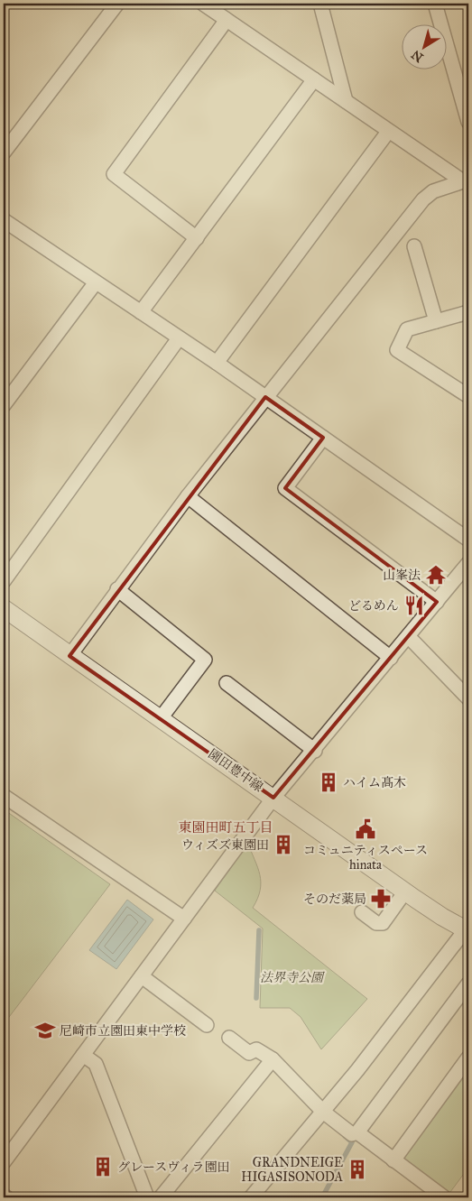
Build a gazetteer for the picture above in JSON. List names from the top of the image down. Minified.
{"streets":{"street":["園田豊中線"]},"districts":["東園田町五丁目"],"parks":["法界寺公園"],"places":{"temple":["山峯法"],"restaurant":["どるめん"],"building":["ハイム髙木","ウィズズ東園田","グレースヴィラ園田","GRANDNEIGE HIGASISONODA"],"public building":["コミュニティスペース hinata"],"pharmacy":["そのだ薬局"],"school or university":["尼崎市立園田東中学校"]},"north":"bottom left"}
